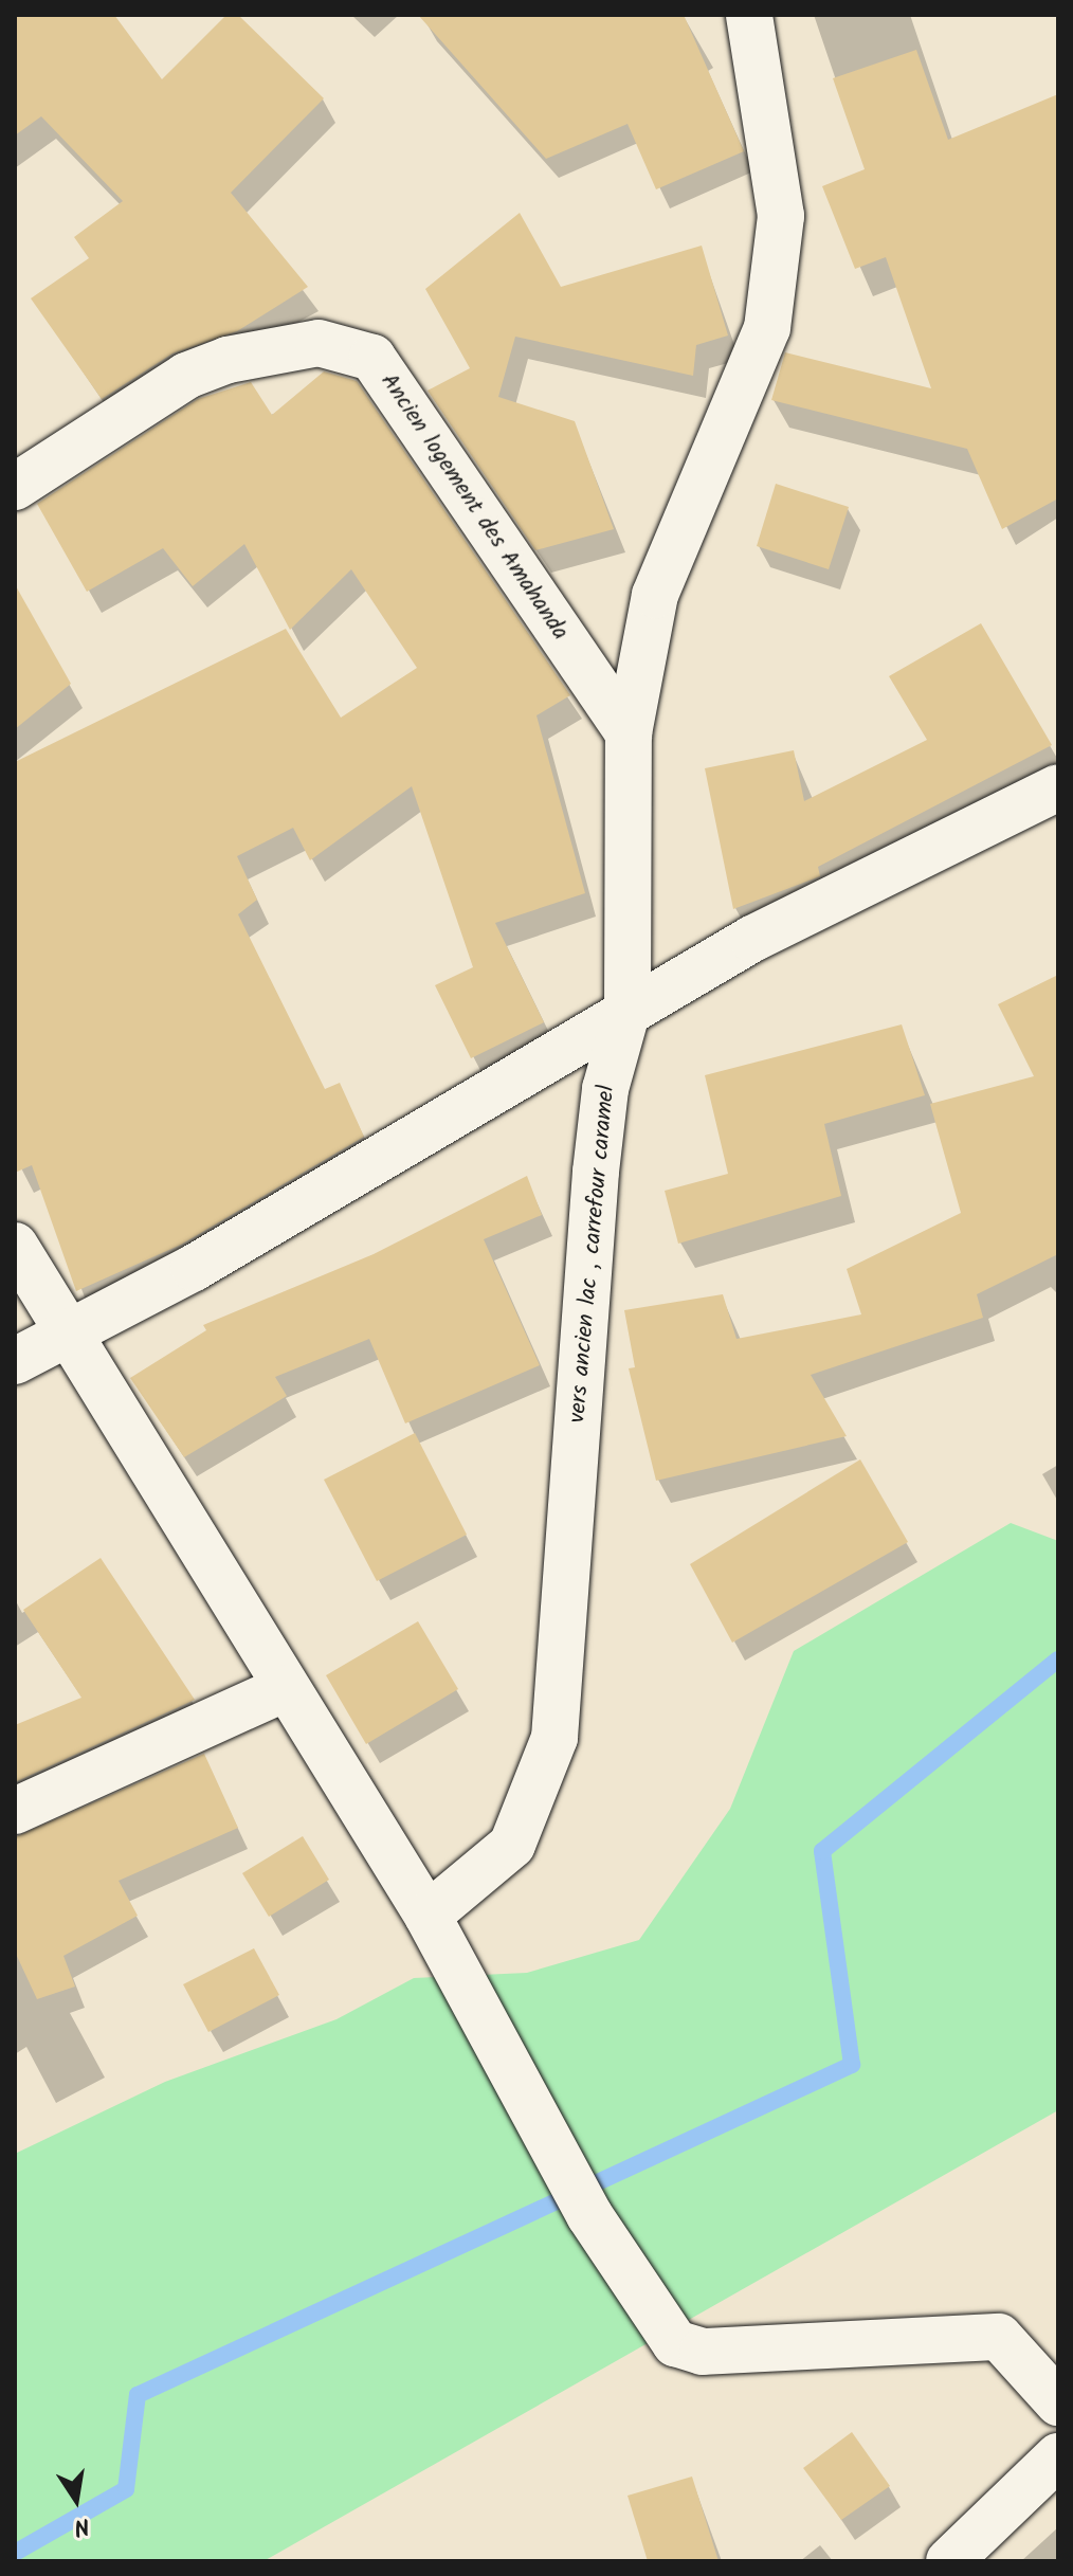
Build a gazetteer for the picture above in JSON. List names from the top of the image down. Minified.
{"streets":{"street":["Ancien logement des Amahanda","vers ancien lac , carrefour caramel"]},"crossings":[["Ancien logement des Amahanda","vers ancien lac , carrefour caramel"]],"north":"bottom"}
